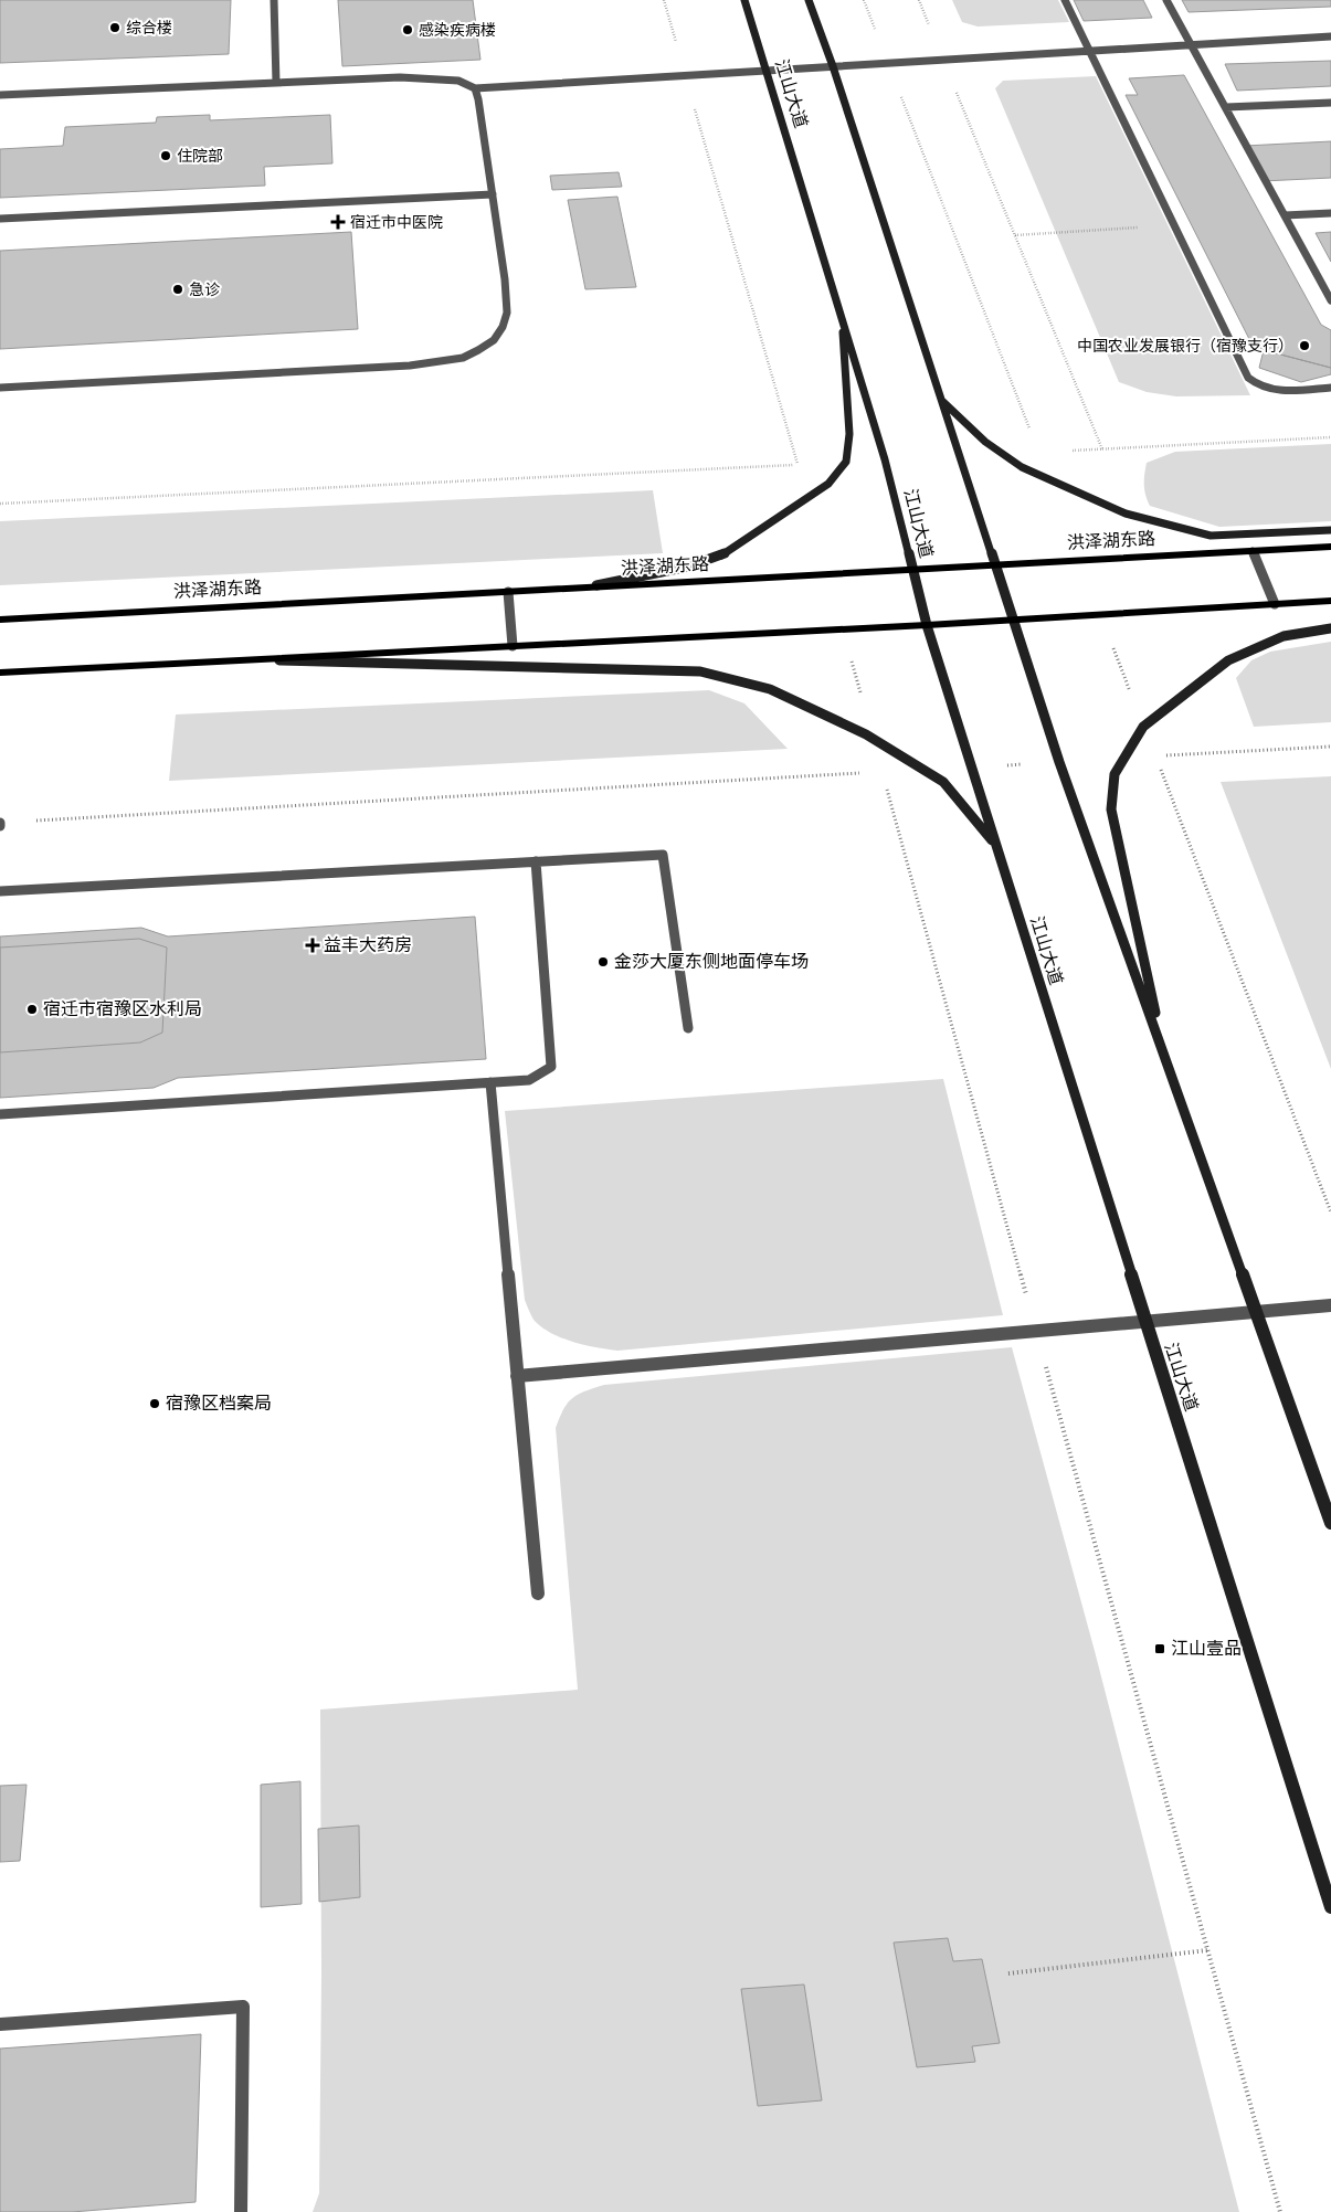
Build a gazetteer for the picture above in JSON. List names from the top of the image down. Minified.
{"streets":{"main road":["江山大道","洪泽湖东路"]},"crossings":[["江山大道","洪泽湖东路"]],"places":{"other":["综合楼","感染疾病楼","住院部","急诊","中国农业发展银行（宿豫支行）","金莎大厦东侧地面停车场","宿迁市宿豫区水利局","宿豫区档案局"],"health":["宿迁市中医院","益丰大药房"],"transit":["江山壹品"]}}
